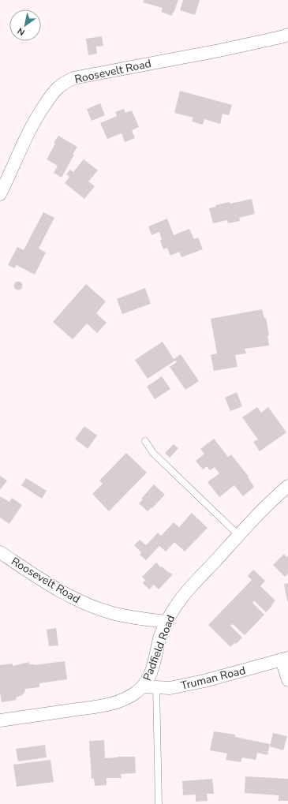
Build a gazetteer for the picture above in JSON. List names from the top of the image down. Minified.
{"streets":{"street":["Roosevelt Road","Padfield Road","Truman Road"]},"crossings":[["Roosevelt Road","Padfield Road"],["Padfield Road","Truman Road"]],"north":"bottom left"}
